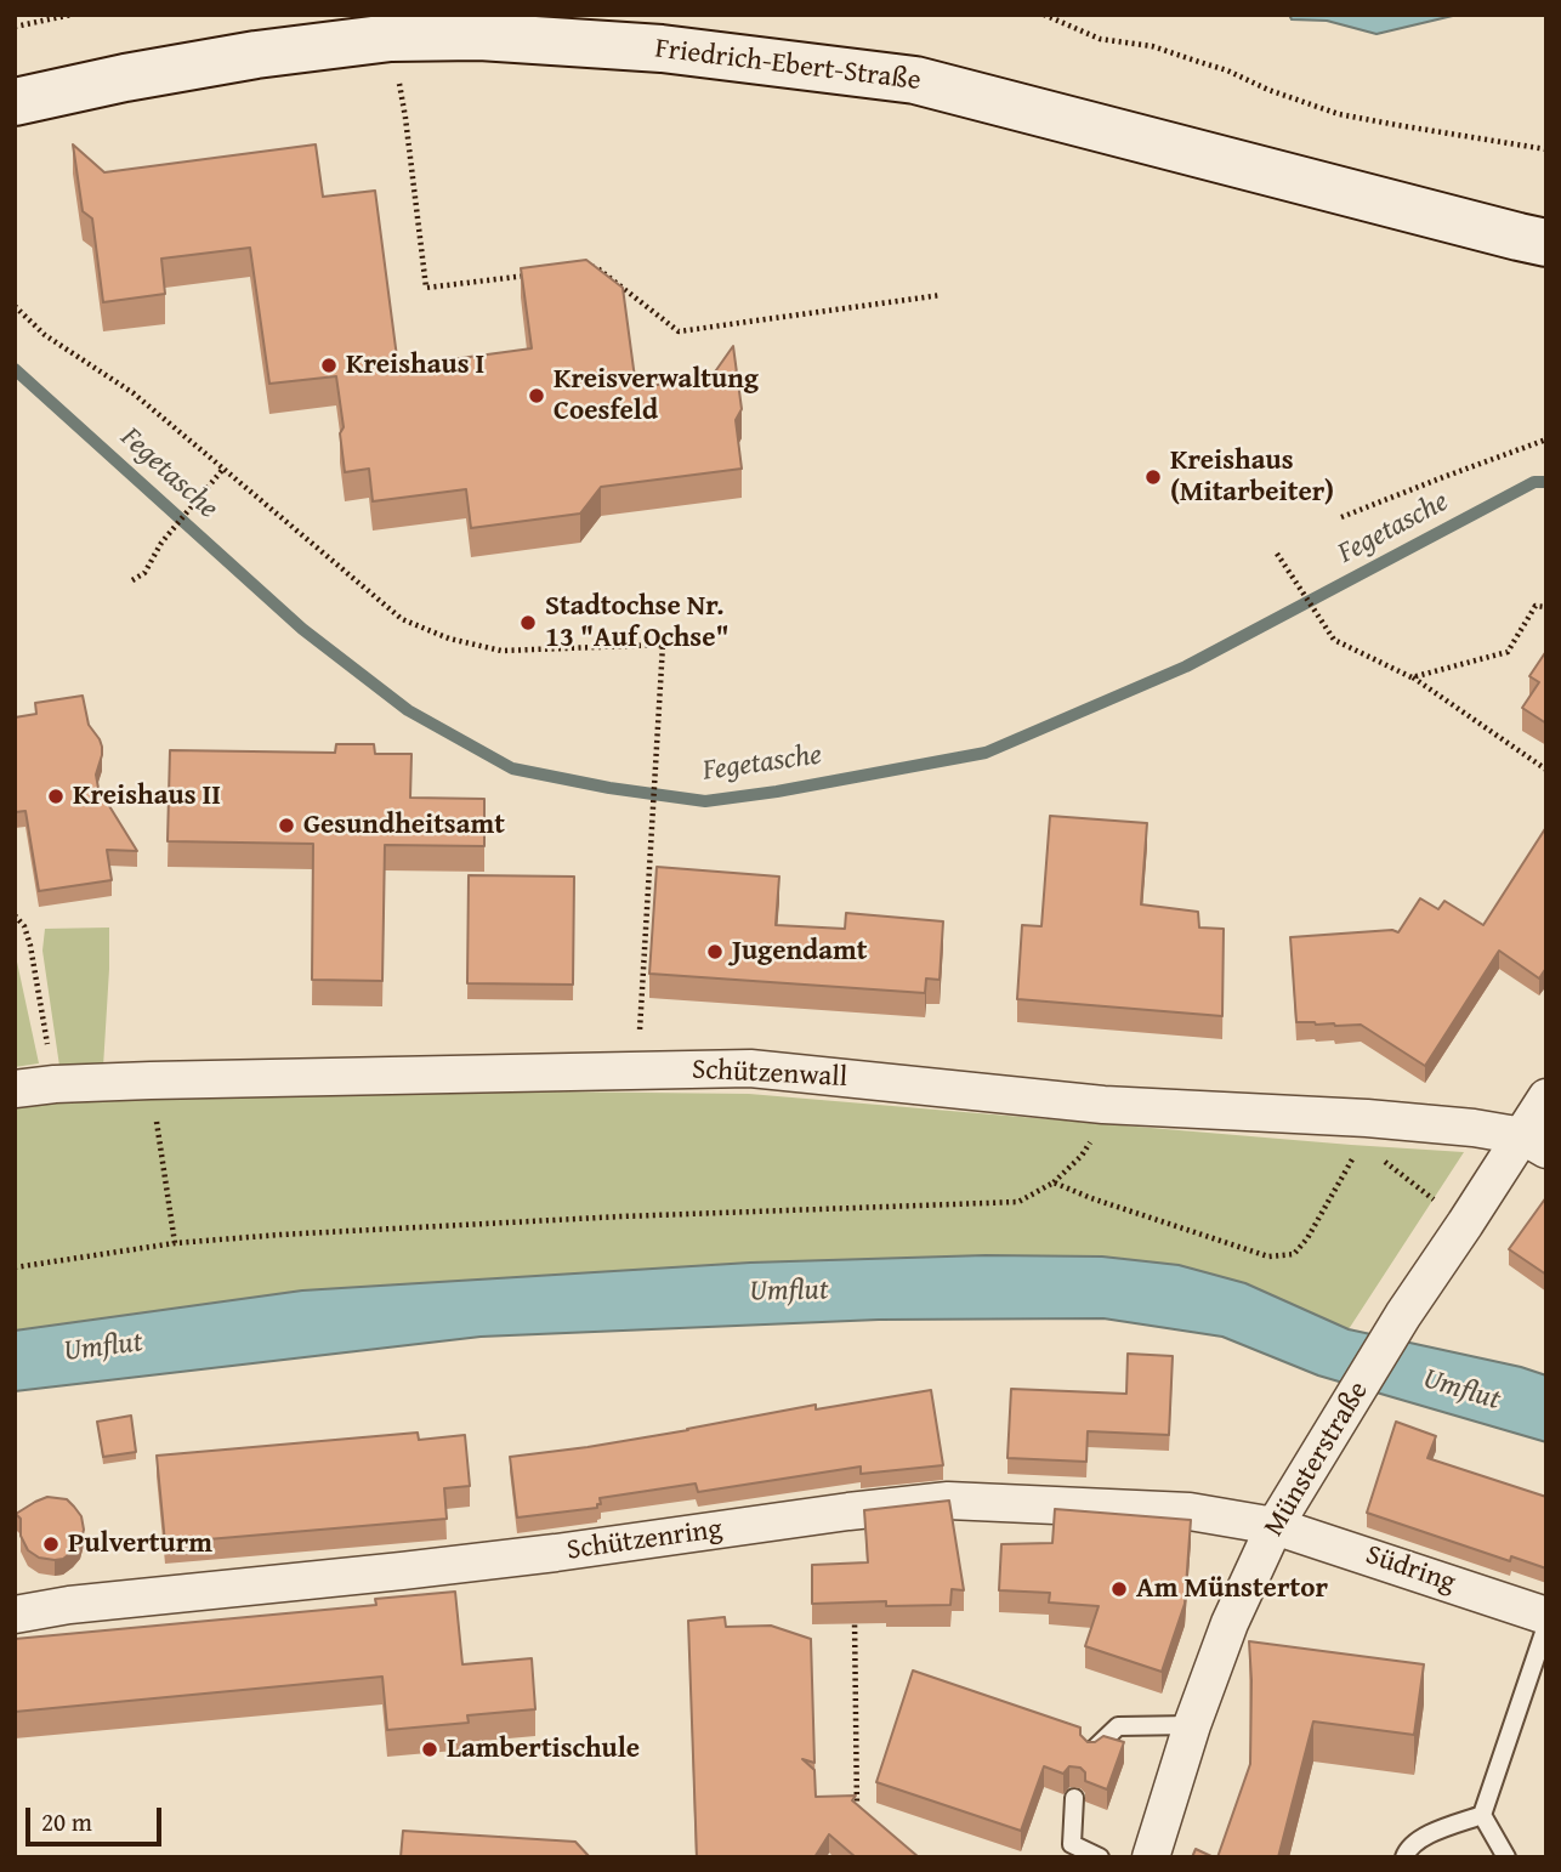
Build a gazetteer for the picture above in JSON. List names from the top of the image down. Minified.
{"streets":{"street":["Friedrich-Ebert-Straße","Schützenwall","Münsterstraße","Schützenring","Südring"]},"crossings":[["Schützenwall","Münsterstraße"],["Münsterstraße","Schützenring"],["Münsterstraße","Südring"],["Schützenring","Südring"]],"water":["Fegetasche","Umflut"],"places":["Kreishaus Ⅰ","Kreisverwaltung Coesfeld","Kreishaus (Mitarbeiter)","Stadtochse Nr. 13 \"Auf Ochse\"","Kreishaus Ⅱ","Gesundheitsamt","Jugendamt","Pulverturm","Am Münstertor","Lambertischule"],"scale_bar":"20 m"}
